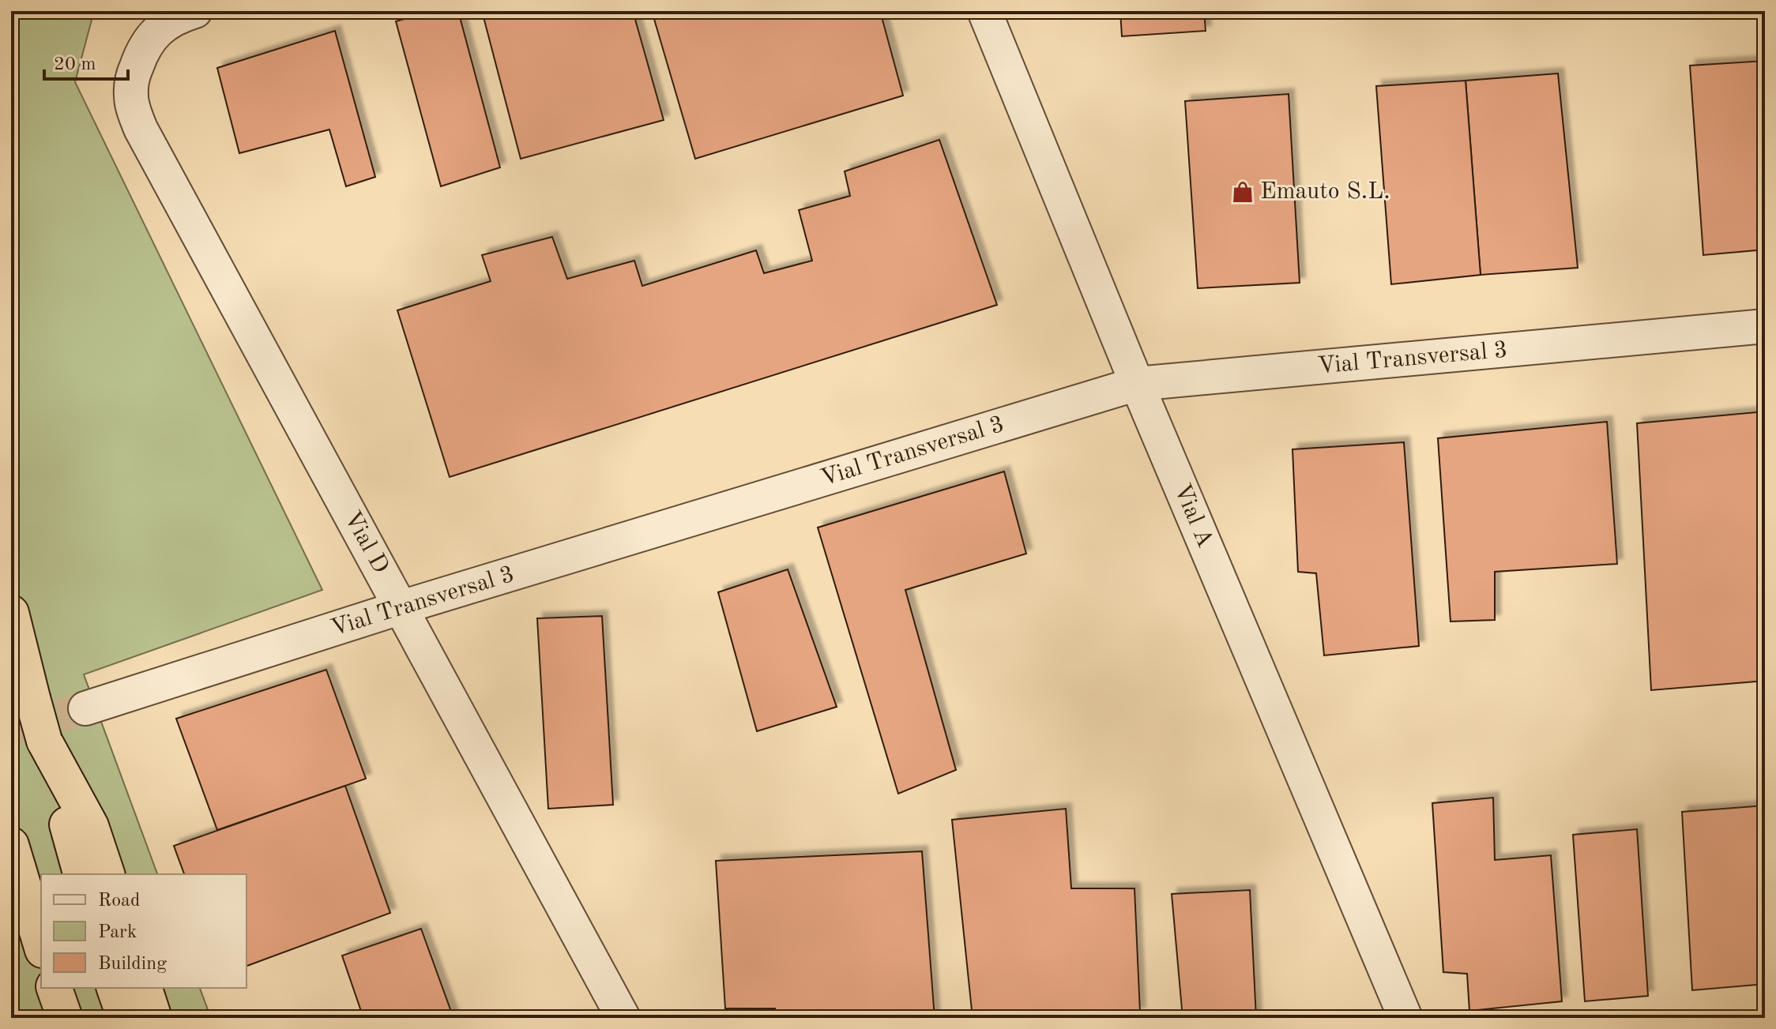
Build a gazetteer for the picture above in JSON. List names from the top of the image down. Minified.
{"streets":{"street":["Vial Transversal 3","Vial A","Vial D"]},"crossings":[["Vial Transversal 3","Vial A"],["Vial Transversal 3","Vial D"]],"places":{"shop":["Emauto S.L."]},"legend":["Road","Park","Building"],"scale_bar":"20 m"}
